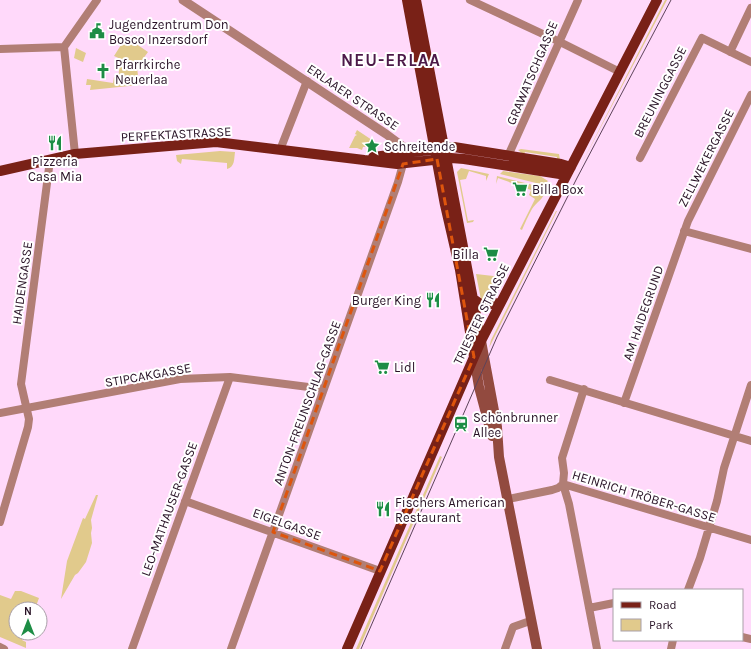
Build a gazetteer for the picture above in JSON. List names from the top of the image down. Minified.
{"streets":{"main road":["PERFEKTASTRASSE","TRIESTER STRASSE"],"street":["GRAWATSCHGASSE","BREUNINGGASSE","ERLAAER STRASSE","ZELLWEKERGASSE","HAIDENGASSE","AM HAIDEGRUND","STIPCAKGASSE","ANTON-FREUNSCHLAG-GASSE","HEINRICH TRÖBER-GASSE","LEO-MATHAUSER-GASSE","EIGELGASSE"]},"crossings":[["ERLAAER STRASSE","PERFEKTASTRASSE"],["PERFEKTASTRASSE","HAIDENGASSE"],["PERFEKTASTRASSE","ANTON-FREUNSCHLAG-GASSE"],["ZELLWEKERGASSE","AM HAIDEGRUND"],["HAIDENGASSE","STIPCAKGASSE"],["TRIESTER STRASSE","EIGELGASSE"],["STIPCAKGASSE","ANTON-FREUNSCHLAG-GASSE"],["STIPCAKGASSE","LEO-MATHAUSER-GASSE"],["ANTON-FREUNSCHLAG-GASSE","EIGELGASSE"],["LEO-MATHAUSER-GASSE","EIGELGASSE"]],"districts":["NEU-ERLAA"],"places":{"public building":["Jugendzentrum Don Bosco Inzersdorf"],"church":["Pfarrkirche Neuerlaa"],"restaurant":["Pizzeria Casa Mia","Burger King","Fischers American Restaurant"],"place":["Schreitende"],"supermarket":["Billa Box","Billa","Lidl"],"station":["Schönbrunner Allee"]},"legend":["Road","Park"],"north":"top"}
